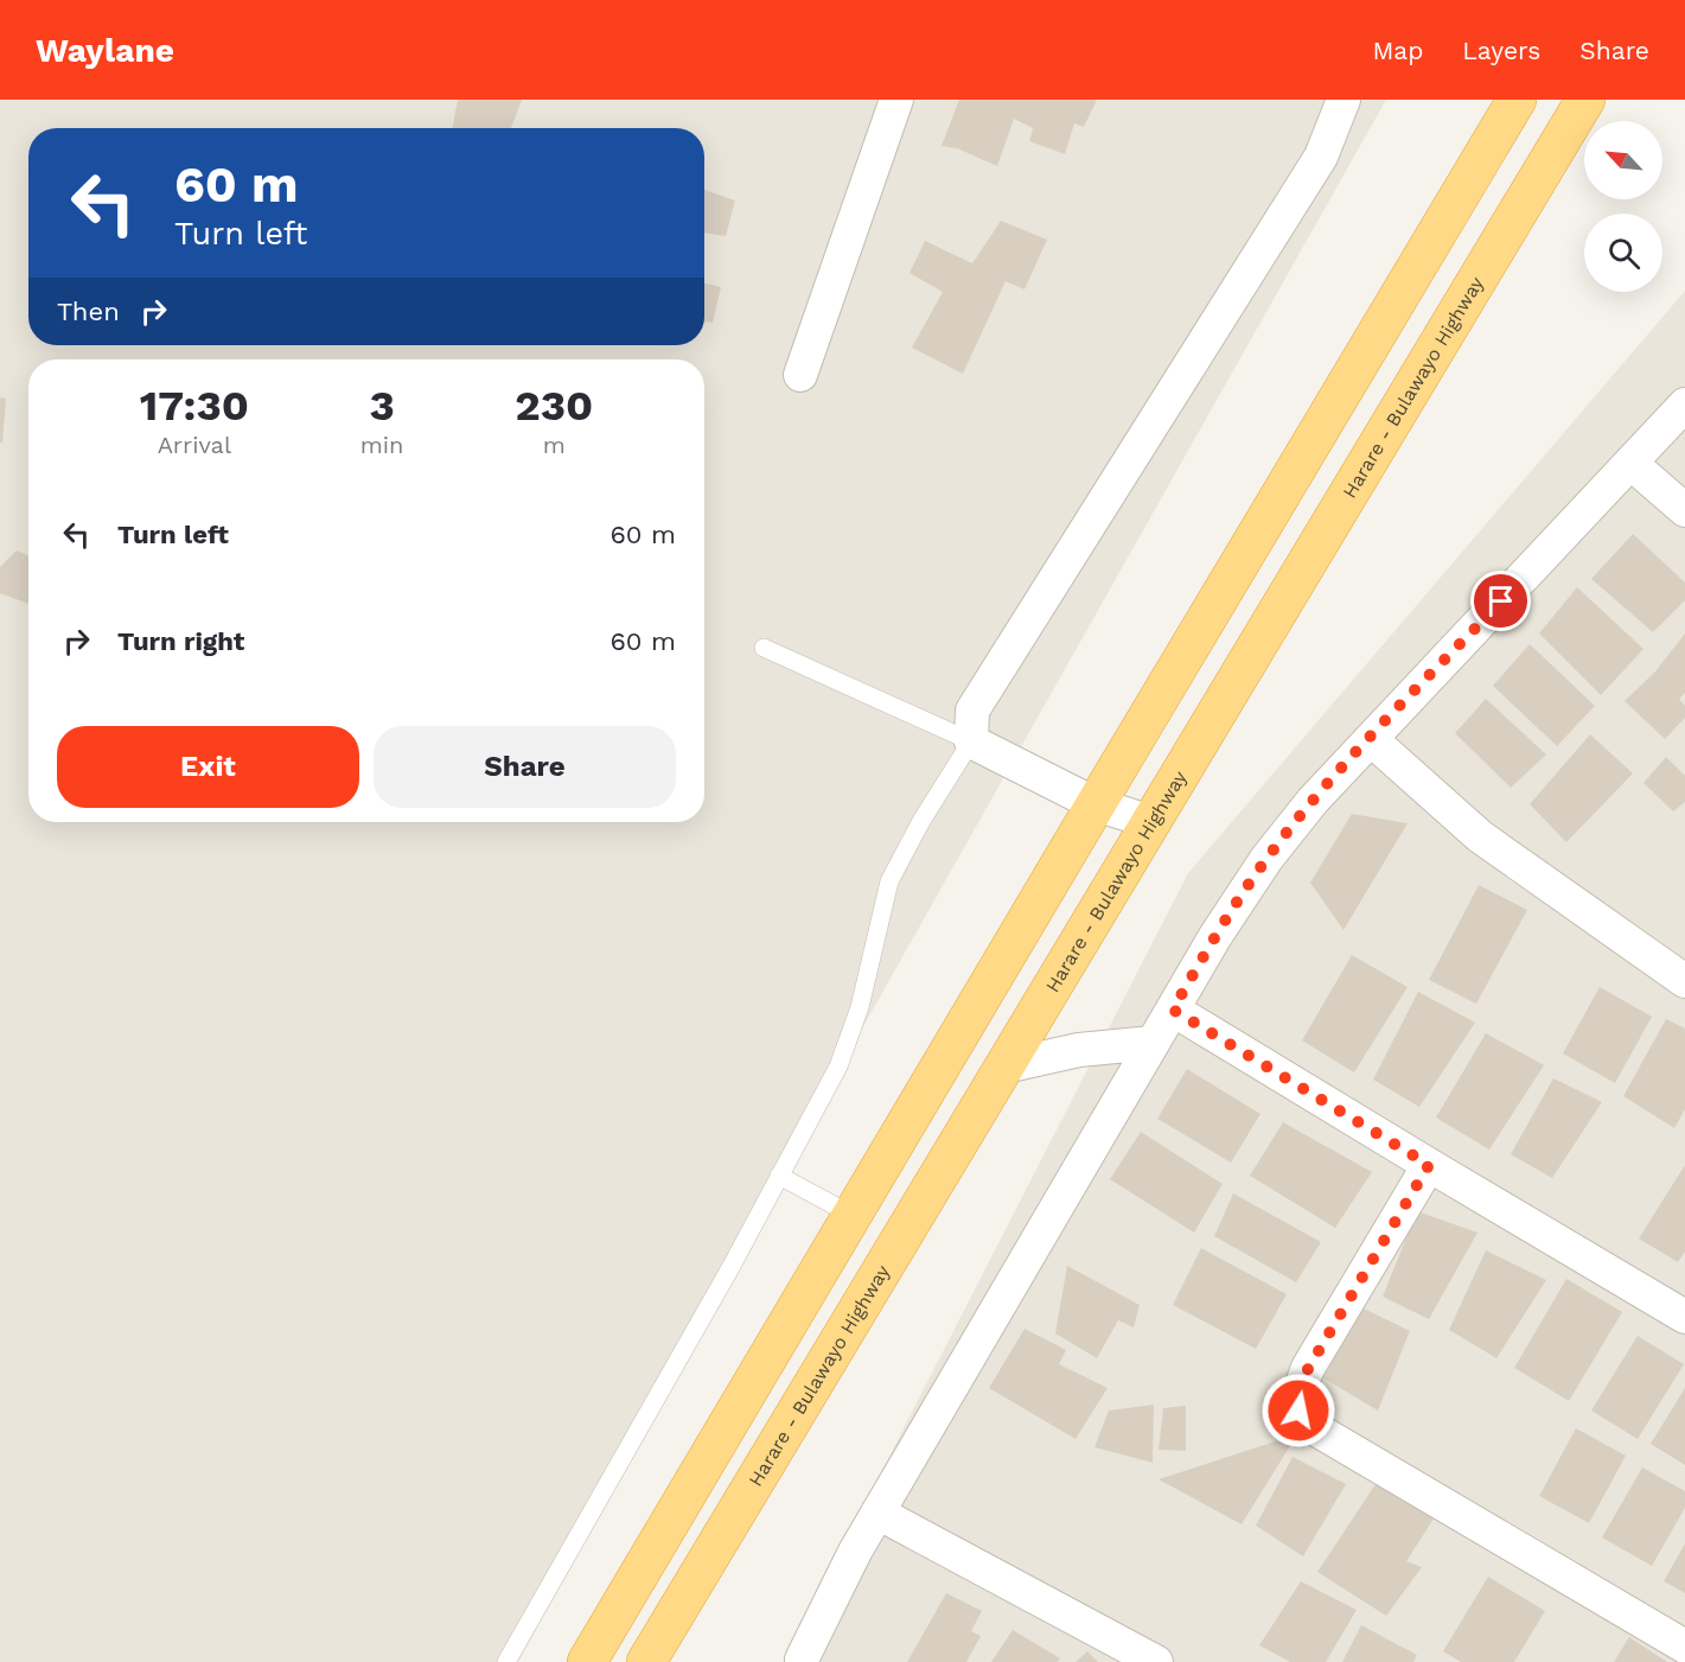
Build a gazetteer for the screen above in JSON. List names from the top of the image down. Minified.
{"streets":{"highway":["Harare - Bulawayo Highway"]},"north":"top left","page":{"header":"Waylane","nav":["Map","Layers","Share"],"turn":["60 m","Turn left"],"then":"Then","eta":["17:30","Arrival","3","min","230","m"],"list":[{"name":"Turn left","value":"60 m"},{"name":"Turn right","value":"60 m"}],"buttons":["Exit","Share"]}}
